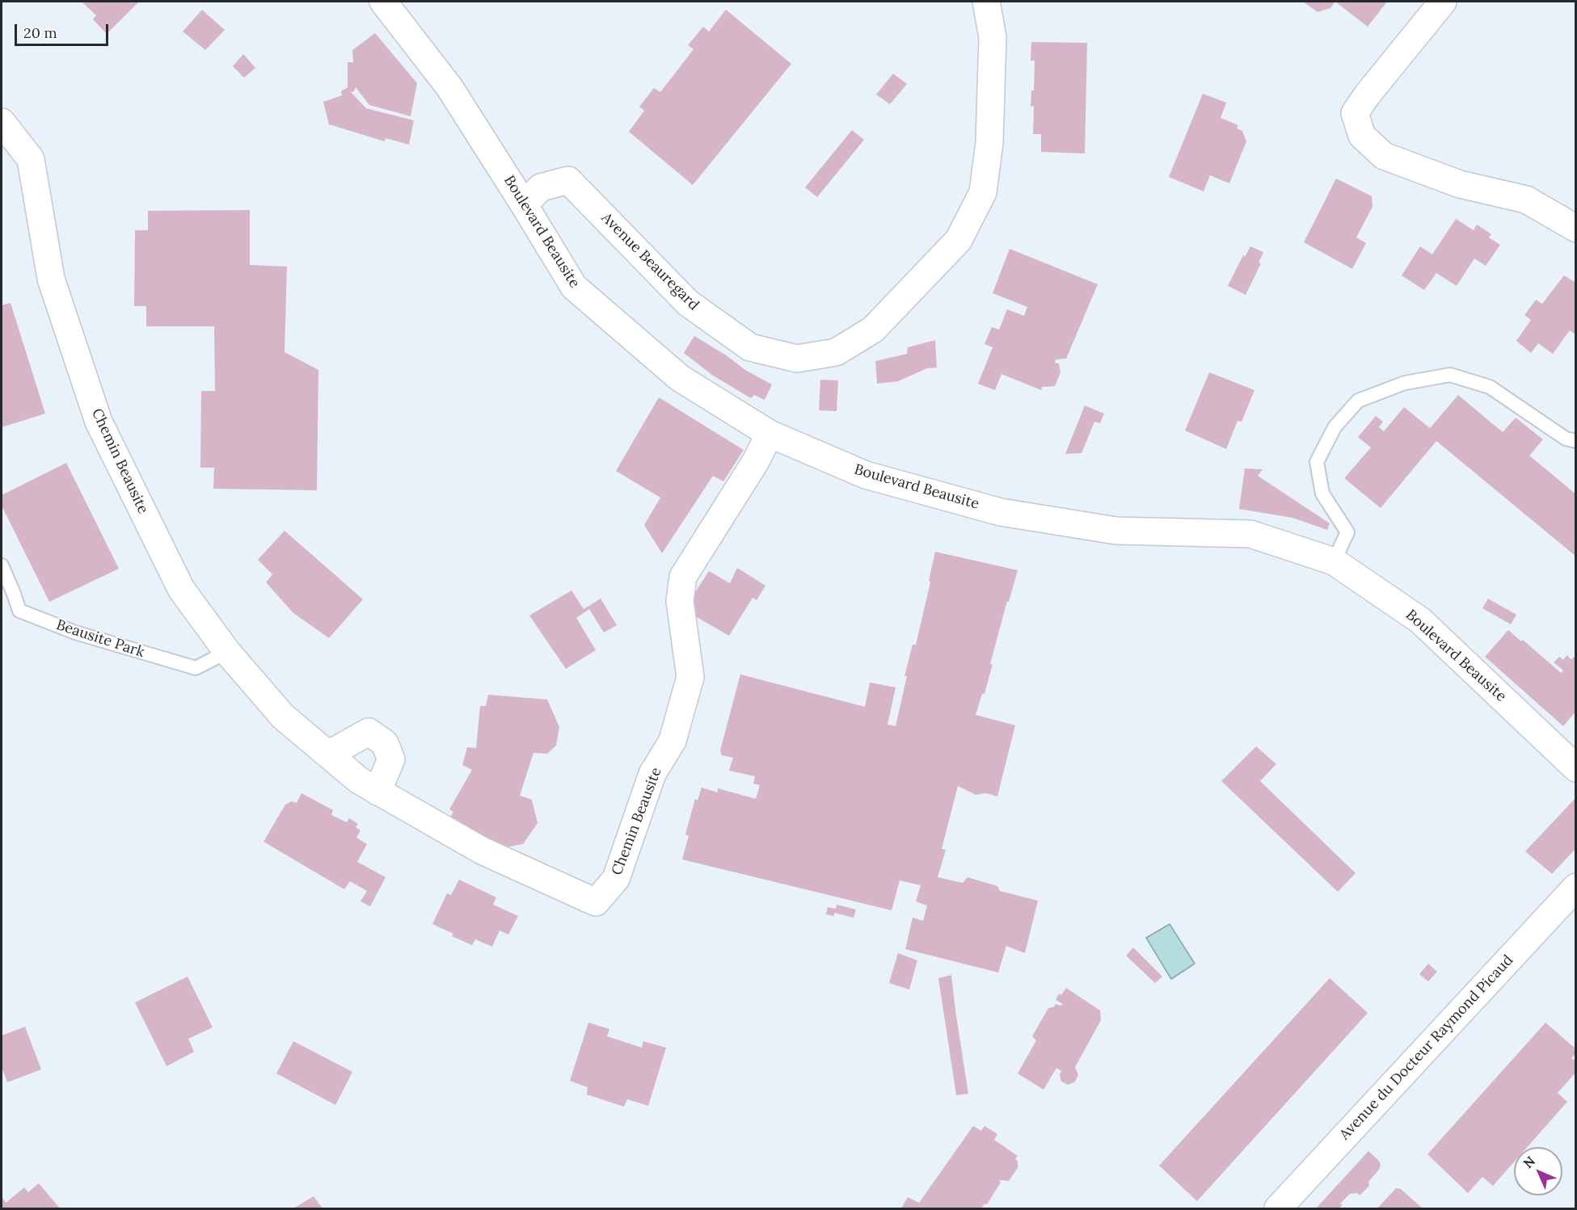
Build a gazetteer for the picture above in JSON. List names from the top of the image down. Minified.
{"streets":{"street":["Boulevard Beausite","Avenue Beauregard","Chemin Beausite","Avenue du Docteur Raymond Picaud"],"lane":["Beausite Park"]},"crossings":[["Boulevard Beausite","Avenue Beauregard"],["Boulevard Beausite","Chemin Beausite"],["Chemin Beausite","Beausite Park"]],"scale_bar":"20 m","north":"top left"}
